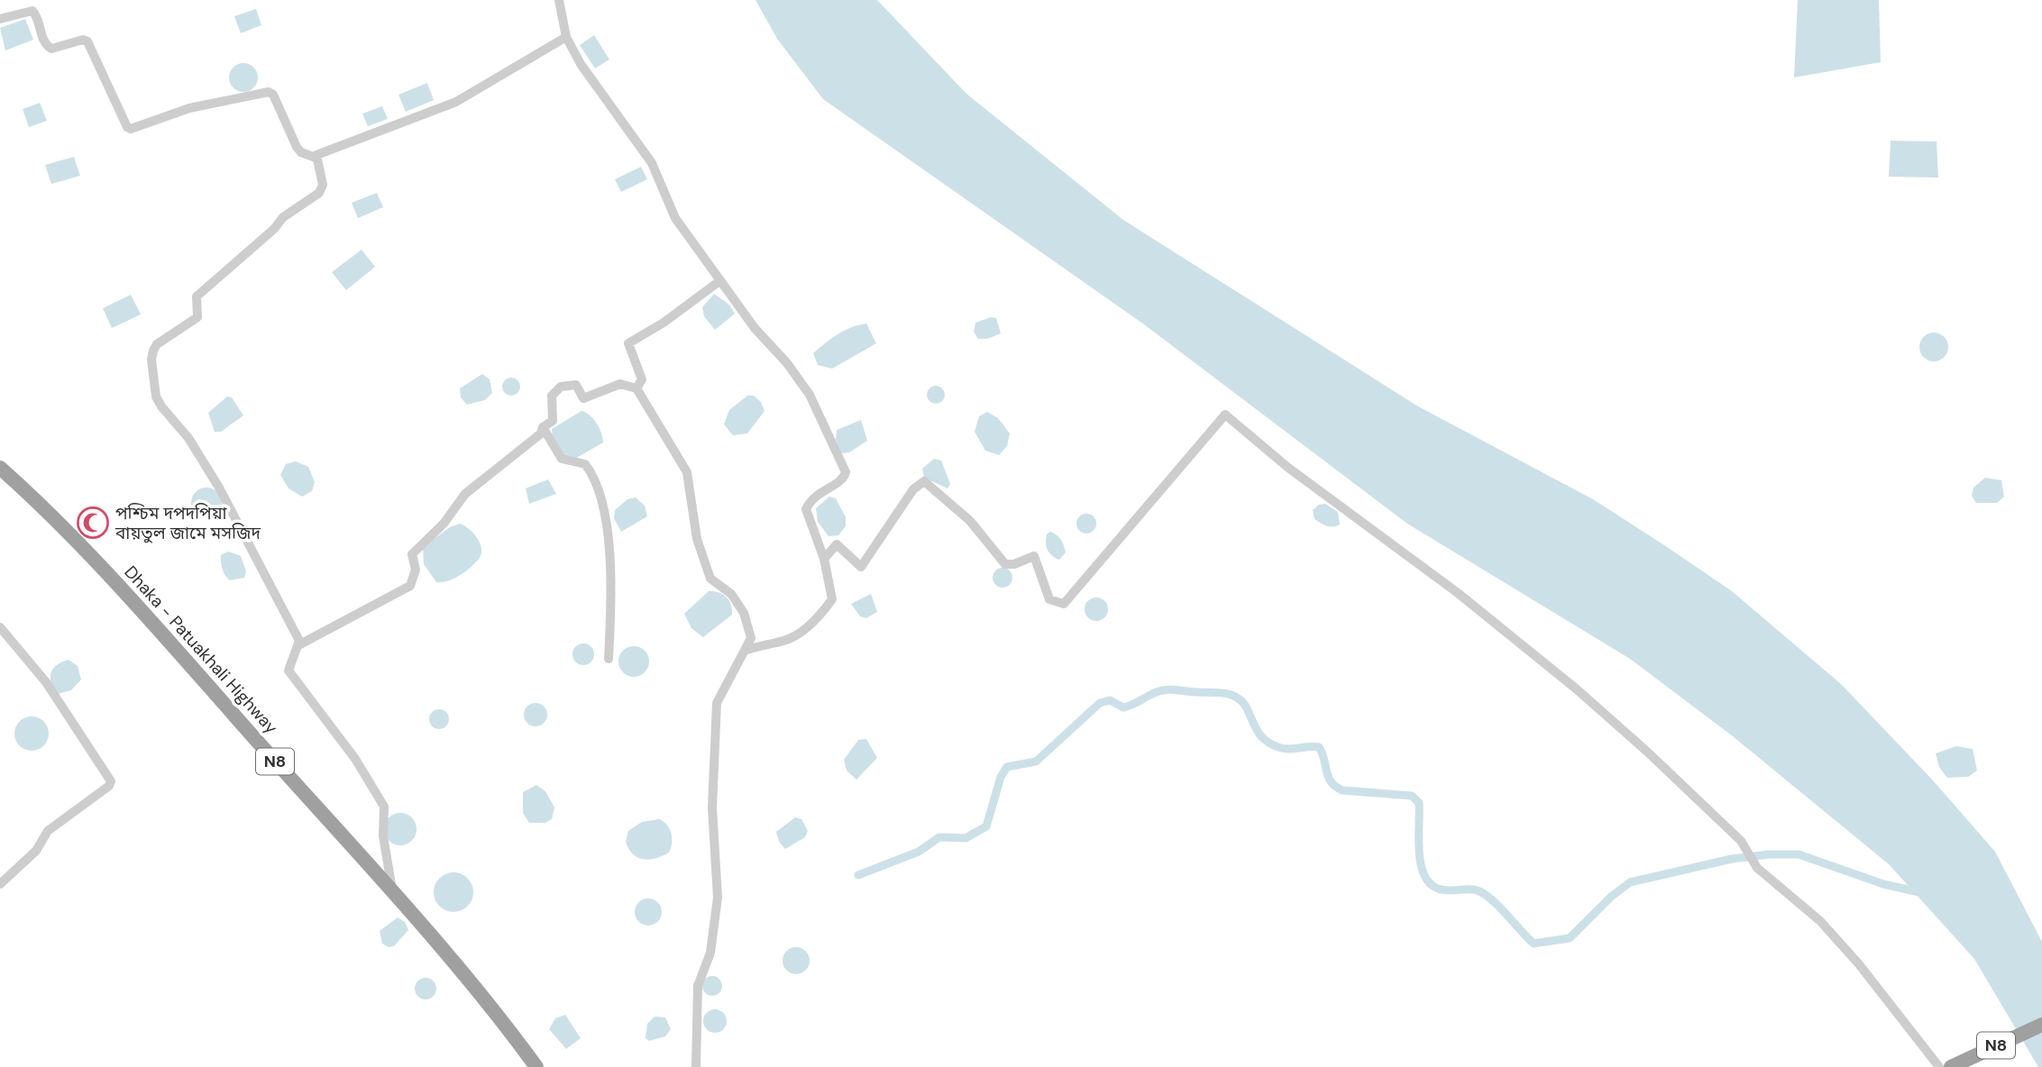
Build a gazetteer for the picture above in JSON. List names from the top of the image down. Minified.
{"streets":{"highway":["Dhaka - Patuakhali Highway","N8"]},"places":{"mosque":["পশ্চিম দপদপিয়া বায়তুল জামে মসজিদ"]}}
